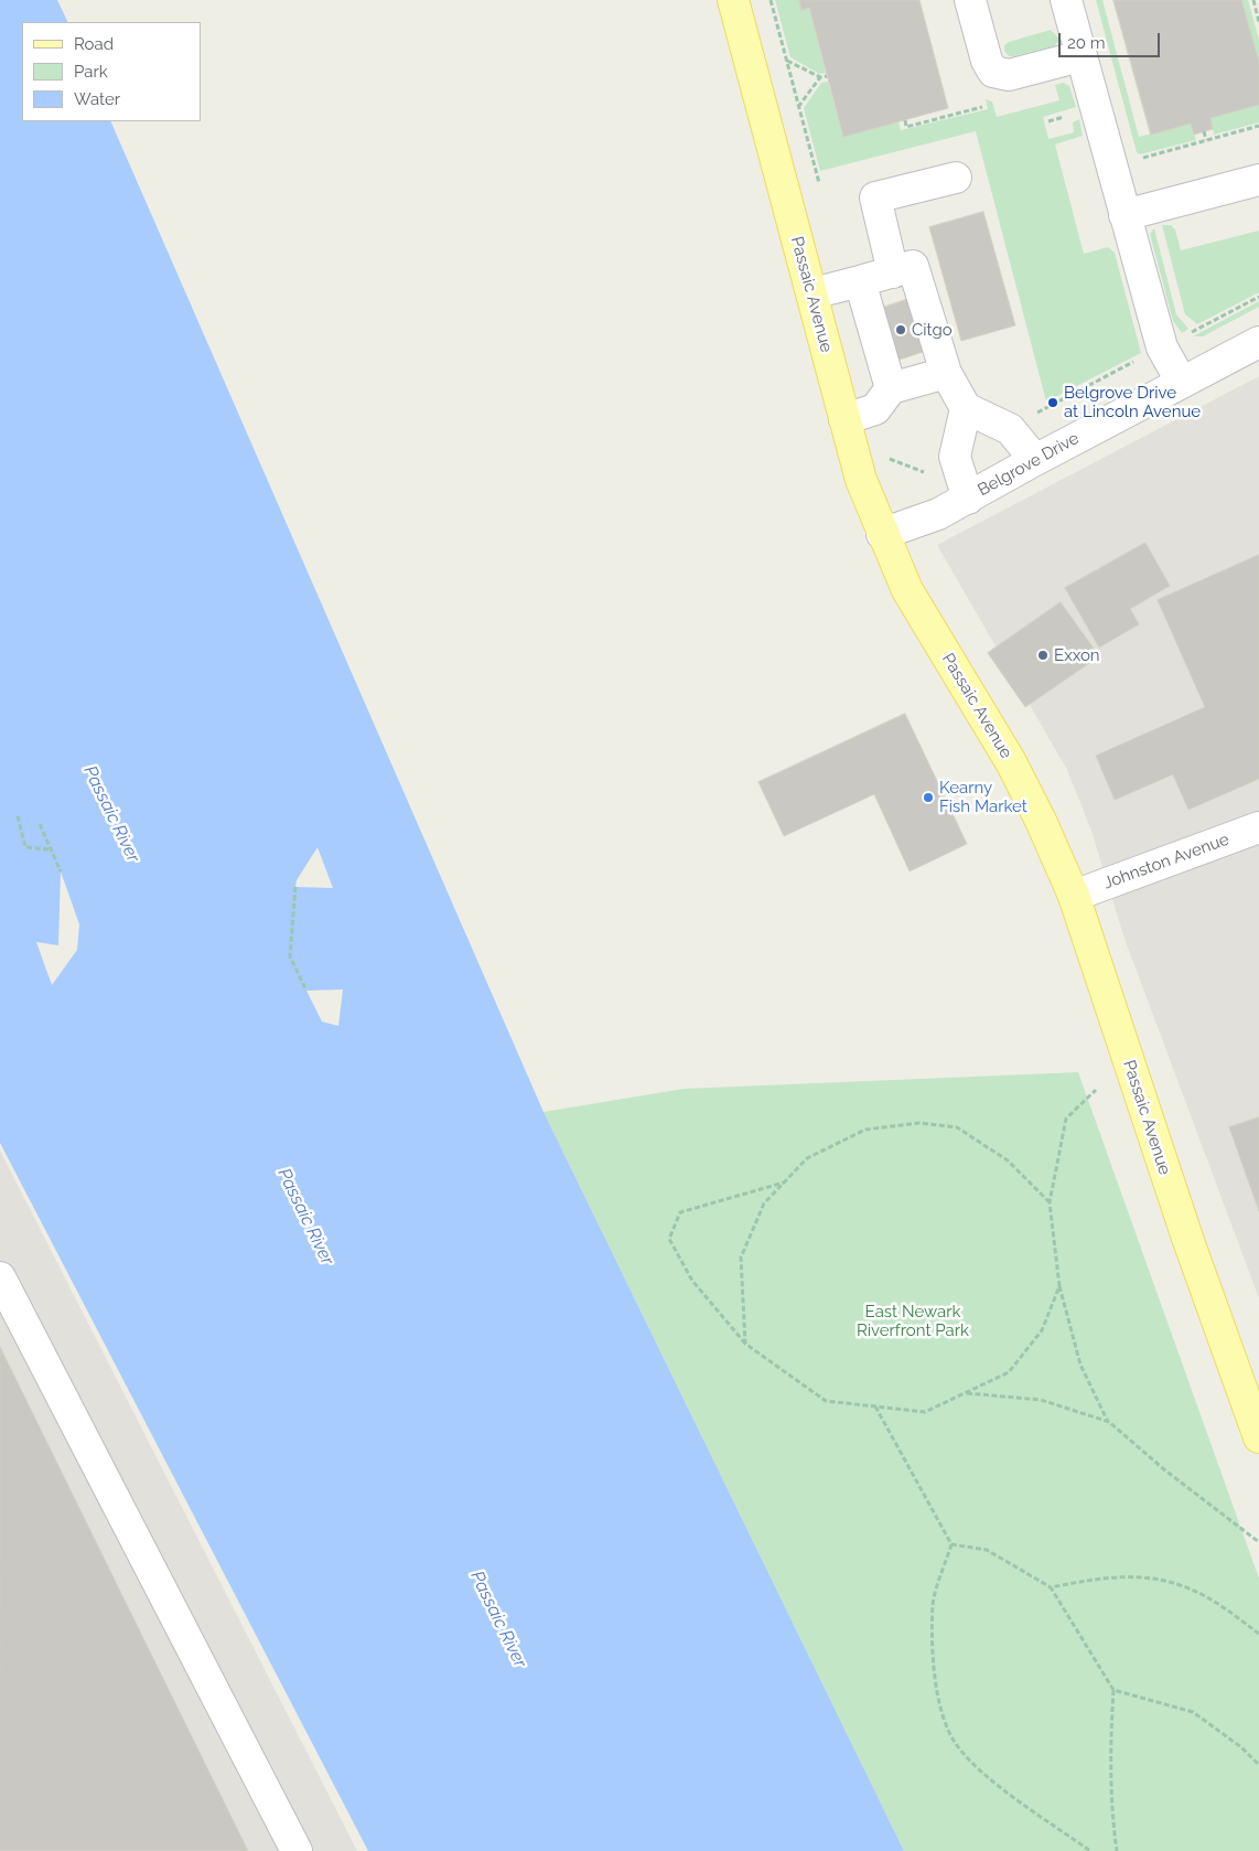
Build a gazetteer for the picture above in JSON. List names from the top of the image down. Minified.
{"streets":{"main road":["Passaic Avenue"],"street":["Belgrove Drive","Johnston Avenue"]},"crossings":[["Passaic Avenue","Belgrove Drive"],["Passaic Avenue","Johnston Avenue"]],"water":["Passaic River"],"parks":["East Newark Riverfront Park"],"places":["Citgo","Belgrove Drive at Lincoln Avenue","Exxon","Kearny Fish Market"],"legend":["Road","Park","Water"],"scale_bar":"20 m"}
